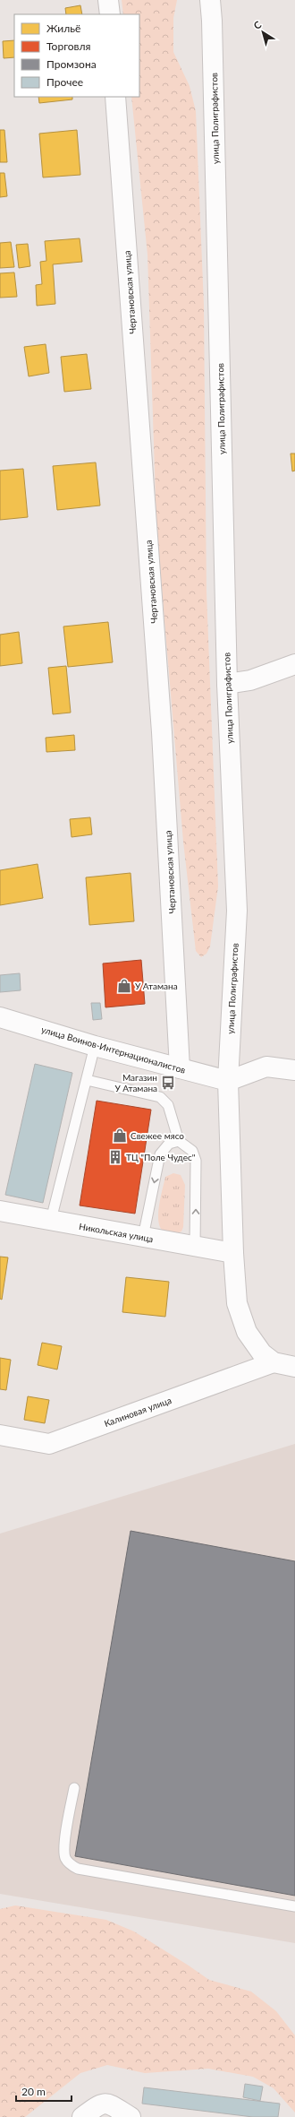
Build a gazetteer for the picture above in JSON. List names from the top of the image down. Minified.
{"streets":{"street":["улица Полиграфистов","Чертановская улица","улица Воинов-Интернационалистов","Никольская улица","Калиновая улица"]},"crossings":[["улица Полиграфистов","улица Воинов-Интернационалистов"],["улица Полиграфистов","Никольская улица"],["улица Полиграфистов","Калиновая улица"],["Чертановская улица","улица Воинов-Интернационалистов"]],"places":{"shop":["У Атамана","Свежее мясо"],"bus stop":["Магазин У Атамана"],"building":["ТЦ \"Поле Чудес\""]},"legend":["Жильё","Торговля","Промзона","Прочее"],"scale_bar":"20 m","north":"top left"}
